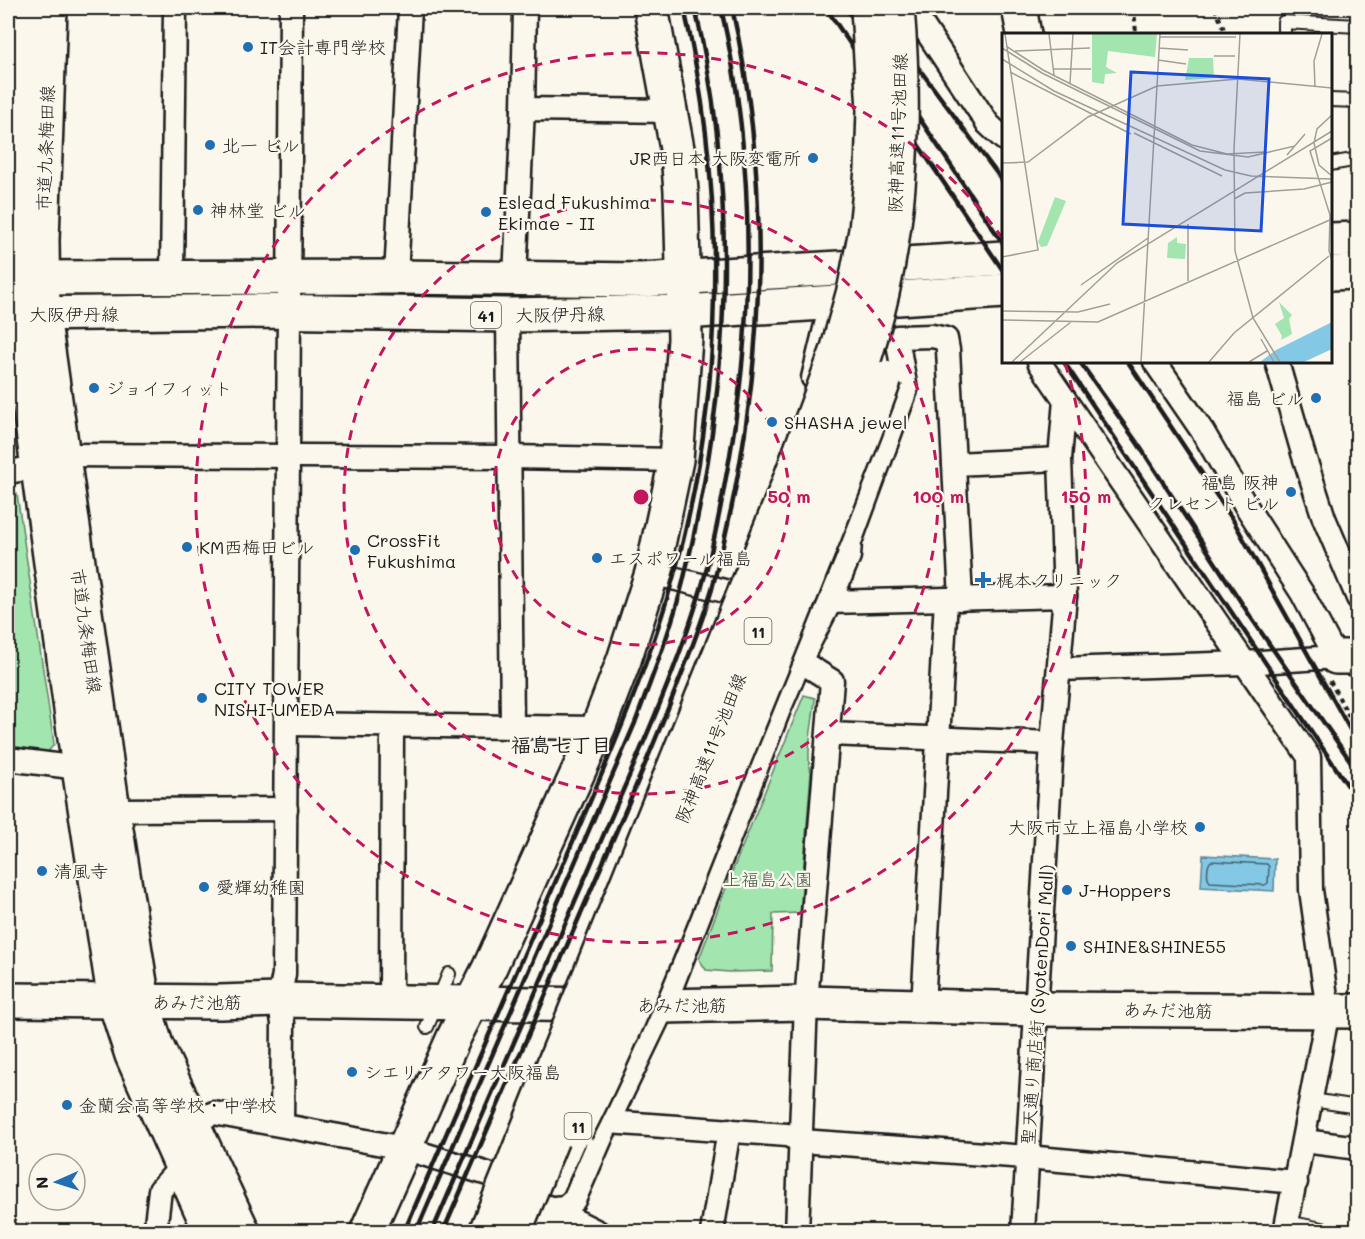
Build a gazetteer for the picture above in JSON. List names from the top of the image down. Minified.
{"streets":{"main road":["阪神高速11号池田線","市道九条梅田線","大阪伊丹線","41","11","あみだ池筋"],"street":["聖天通り商店街 (SyotenDori Mall)"]},"crossings":[["市道九条梅田線","大阪伊丹線"],["市道九条梅田線","あみだ池筋"],["あみだ池筋","聖天通り商店街 (SyotenDori Mall)"]],"districts":["福島七丁目"],"parks":["上福島公園"],"places":{"other":["IT会計専門学校","北一 ビル","JR西日本 大阪変電所","神林堂 ビル","Eslead Fukushima Ekimae - II","ジョイフィット","福島 ビル","SHASHA jewel","福島 阪神 クレセント ビル","KM西梅田ビル","CrossFit Fukushima","エスポワール福島","CITY TOWER NISHI-UMEDA","大阪市立上福島小学校","清風寺","愛輝幼稚園","J-Hoppers","SHINE&SHINE55","シエリアタワー大阪福島","金蘭会高等学校・中学校"],"health":["梶本クリニック"]},"north":"left","rings":["50 m","100 m","150 m"]}
